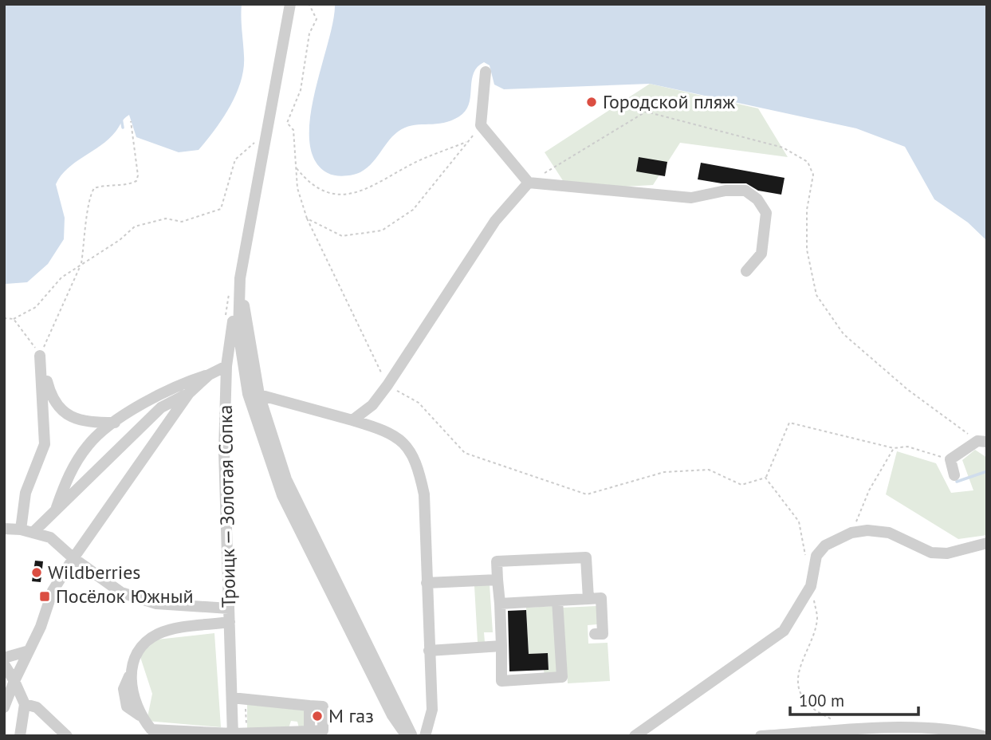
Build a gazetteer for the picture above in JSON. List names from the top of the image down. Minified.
{"streets":{"street":["Троицк — Золотая Сопка"]},"places":{"other":["Городской пляж","Wildberries","М газ"],"transit":["Посёлок Южный"]},"scale_bar":"100 m"}
